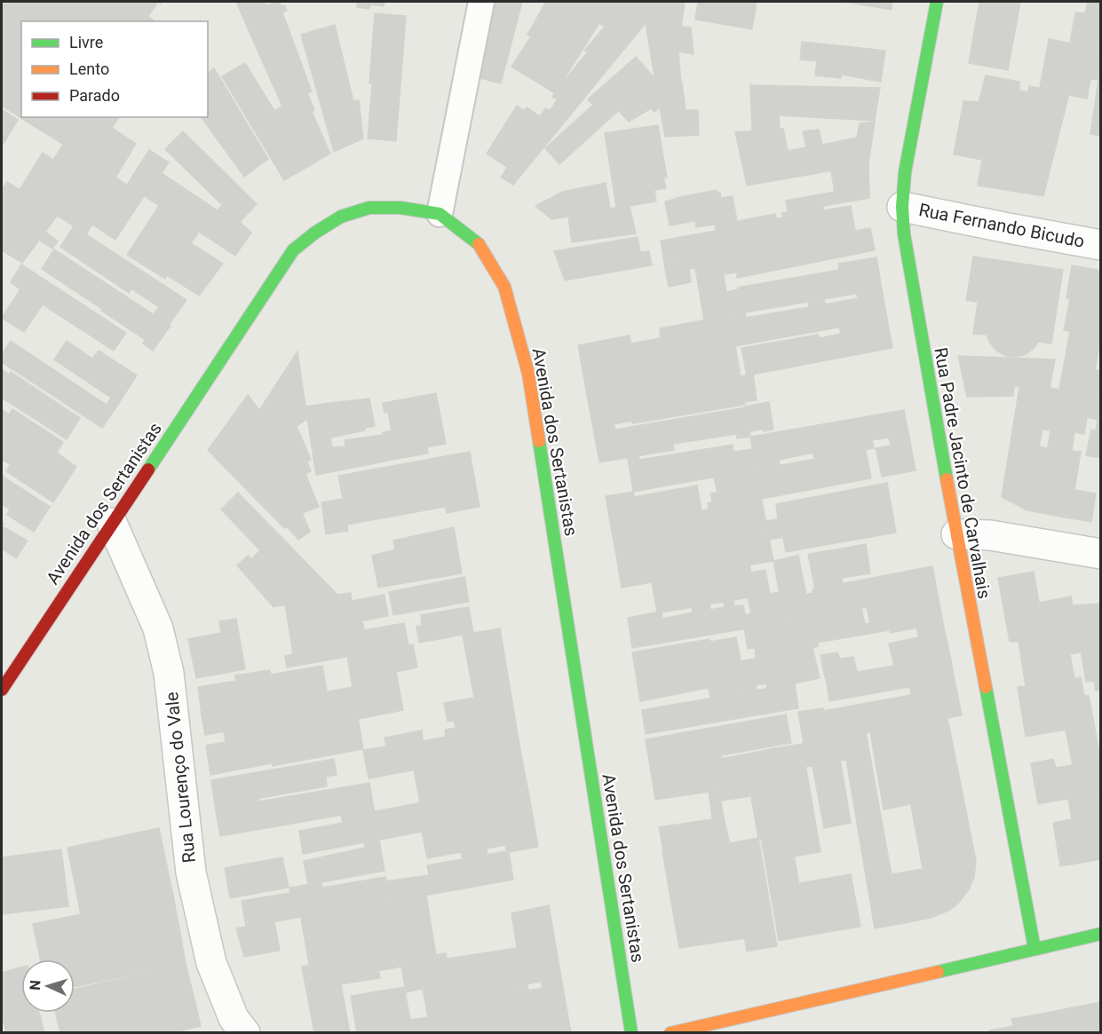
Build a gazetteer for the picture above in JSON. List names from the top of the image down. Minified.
{"streets":{"street":["Rua Fernando Bicudo","Avenida dos Sertanistas","Rua Padre Jacinto de Carvalhais","Rua Lourenço do Vale"]},"crossings":[["Rua Fernando Bicudo","Rua Padre Jacinto de Carvalhais"],["Avenida dos Sertanistas","Rua Lourenço do Vale"]],"legend":["Livre","Lento","Parado"],"north":"left"}
